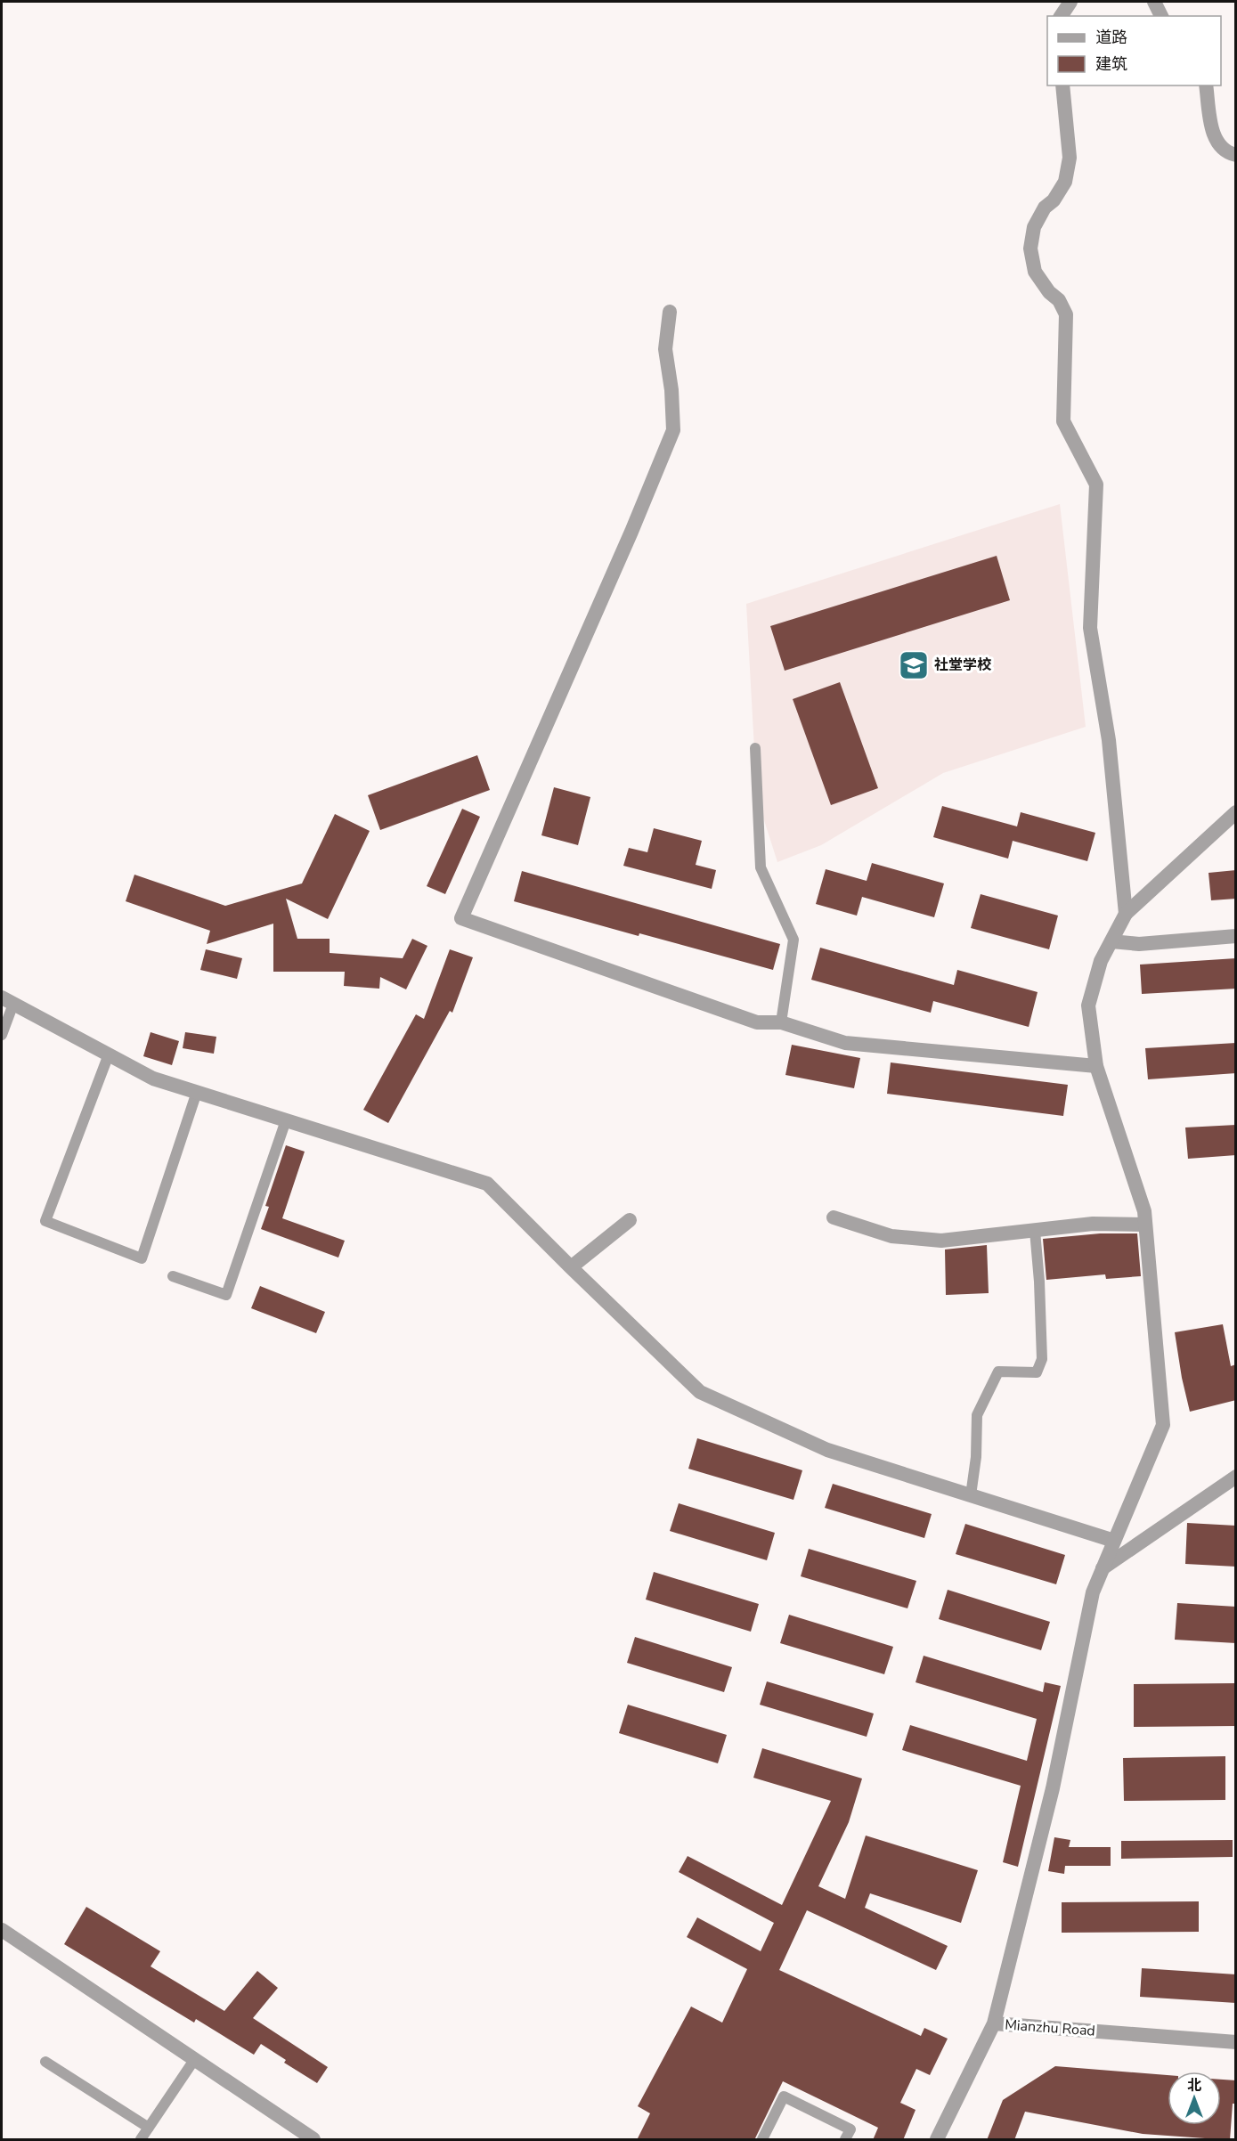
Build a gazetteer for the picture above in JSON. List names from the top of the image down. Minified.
{"streets":{"street":["Mianzhu Road"]},"places":{"school or university":["社堂学校"]},"legend":["道路","建筑"],"north":"top"}
